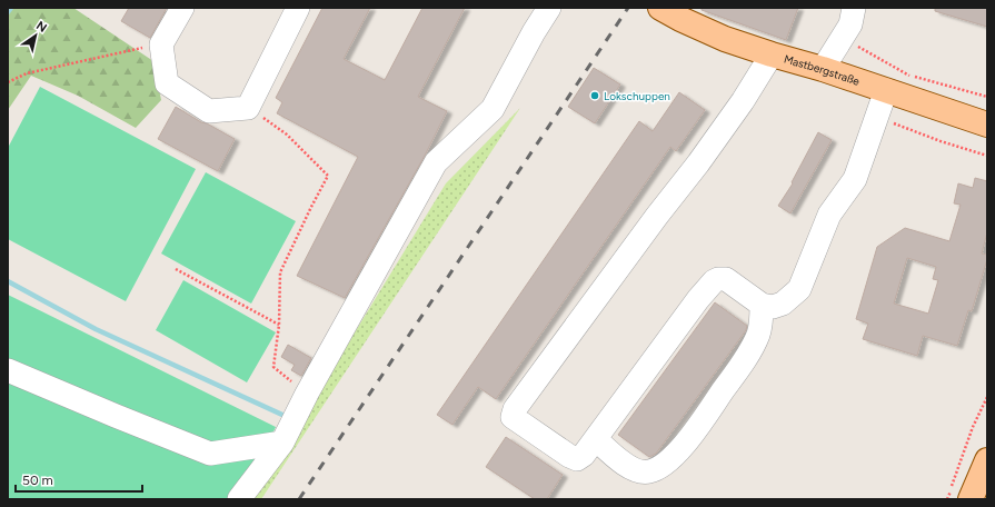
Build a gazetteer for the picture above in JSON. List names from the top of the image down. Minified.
{"streets":{"main road":["Mastbergstraße"]},"places":["Lokschuppen"],"scale_bar":"50 m","north":"top right"}
